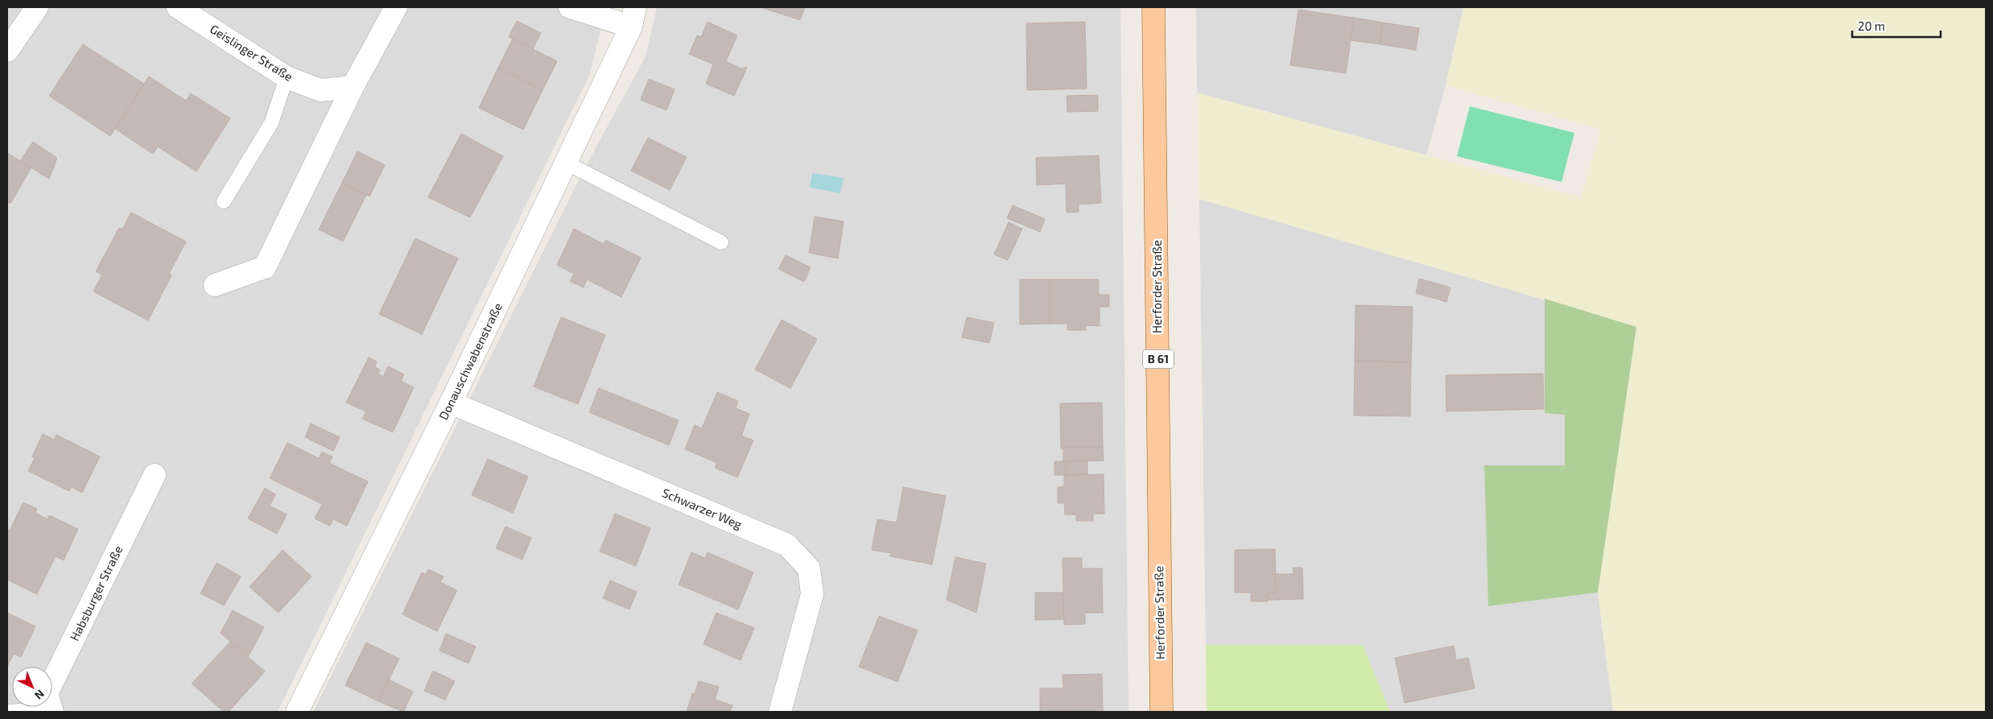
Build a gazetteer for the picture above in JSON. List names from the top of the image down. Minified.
{"streets":{"main road":["Herforder Straße","B 61"],"street":["Geislinger Straße","Donauschwabenstraße","Schwarzer Weg","Habsburger Straße"]},"crossings":[["Donauschwabenstraße","Schwarzer Weg"]],"scale_bar":"20 m","north":"bottom right"}
